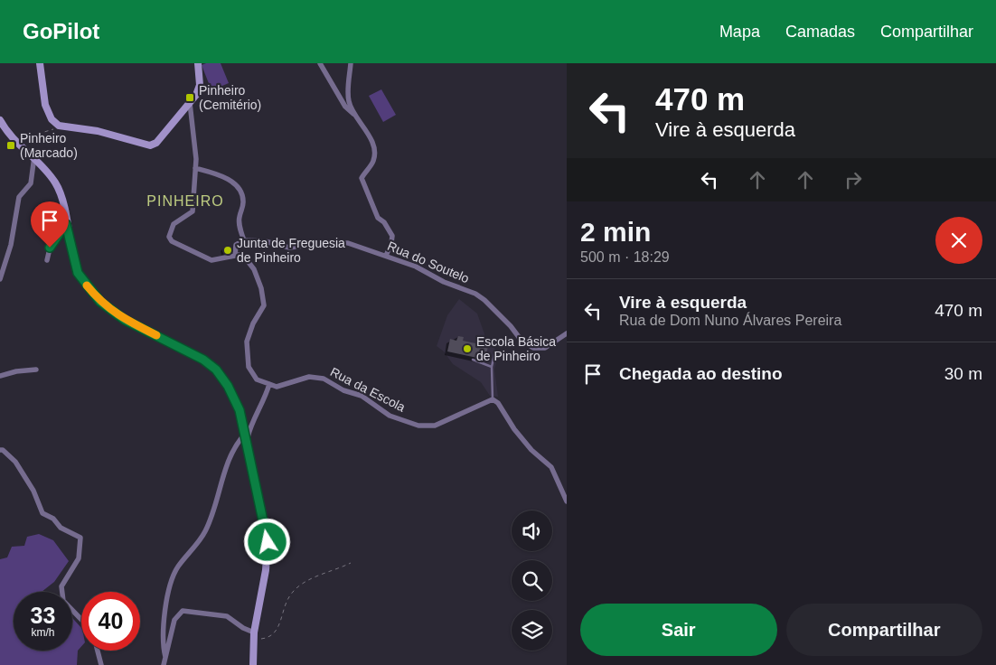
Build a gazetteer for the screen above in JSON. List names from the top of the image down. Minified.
{"streets":{"street":["Rua do Soutelo","Rua da Escola"]},"districts":["PINHEIRO"],"places":{"transit":["Pinheiro (Cemitério)","Pinheiro (Marcado)"],"other":["Junta de Freguesia de Pinheiro","Escola Básica de Pinheiro"]},"page":{"header":"GoPilot","nav":["Mapa","Camadas","Compartilhar"],"turn":["470 m","Vire à esquerda"],"heading":["2 min","500 m · 18:29"],"list":[{"name":"Vire à esquerda","note":"Rua de Dom Nuno Álvares Pereira","value":"470 m"},{"name":"Chegada ao destino","value":"30 m"}],"speed":"33 km/h","limit":"40","buttons":["Sair","Compartilhar"]}}
